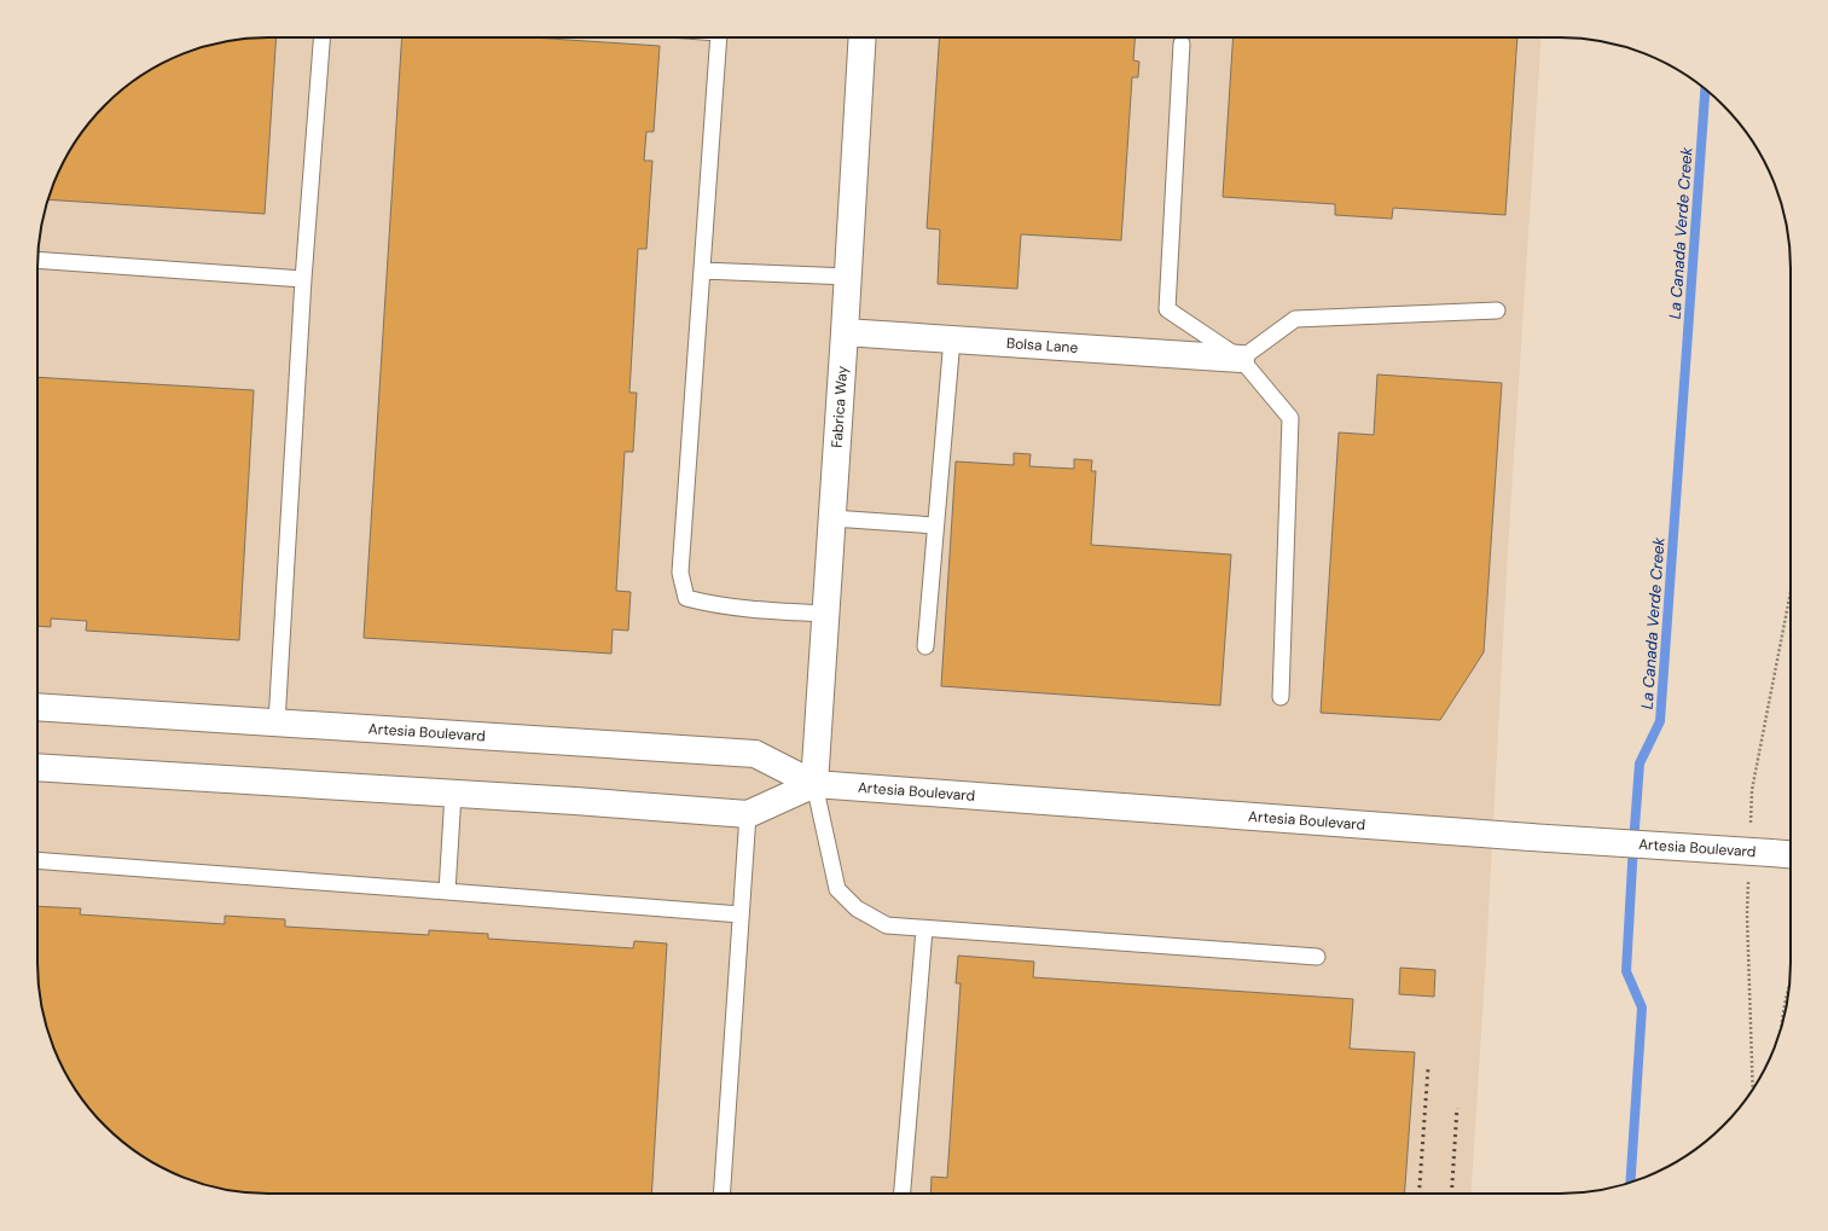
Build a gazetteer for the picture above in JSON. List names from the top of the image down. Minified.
{"streets":{"main road":["Bolsa Lane","Fabrica Way","Artesia Boulevard"]},"crossings":[["Bolsa Lane","Fabrica Way"],["Fabrica Way","Artesia Boulevard"]],"water":["La Canada Verde Creek"]}
